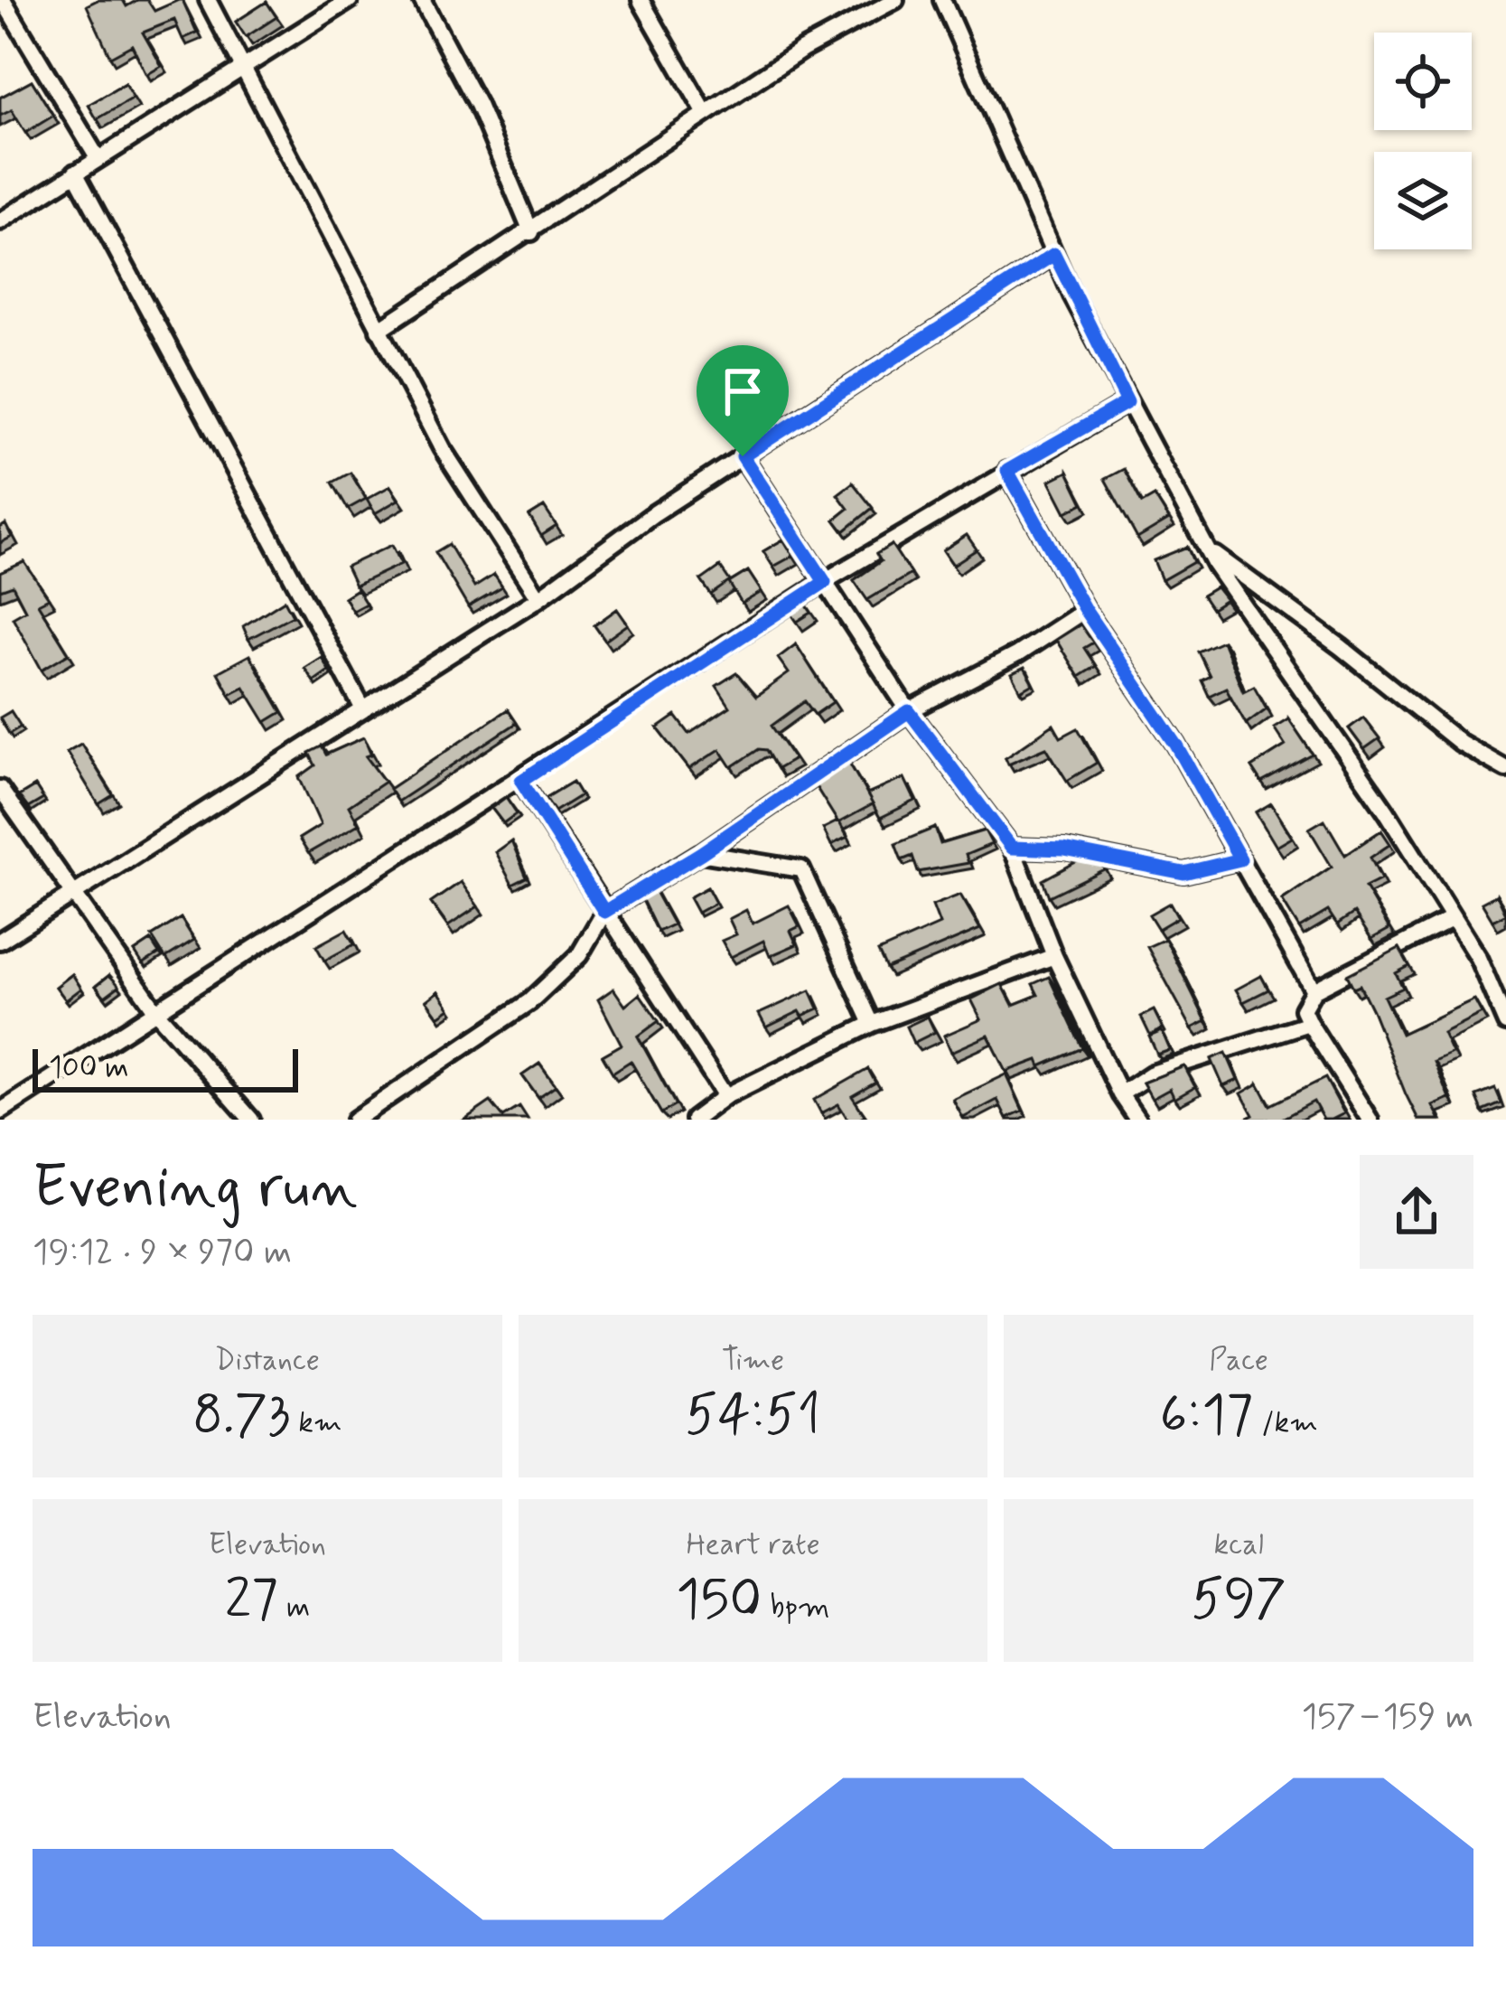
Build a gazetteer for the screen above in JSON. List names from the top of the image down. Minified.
{"scale_bar":"100 m","page":{"scale":"100 m","heading":["Evening run","19:12 · 9 × 970 m"],"stats":[["Distance","8.73 km"],["Time","54:51"],["Pace","6:17 /km"],["Elevation","27 m"],["Heart rate","150 bpm"],["kcal","597"]],"chart":["Elevation","157–159 m"]}}
